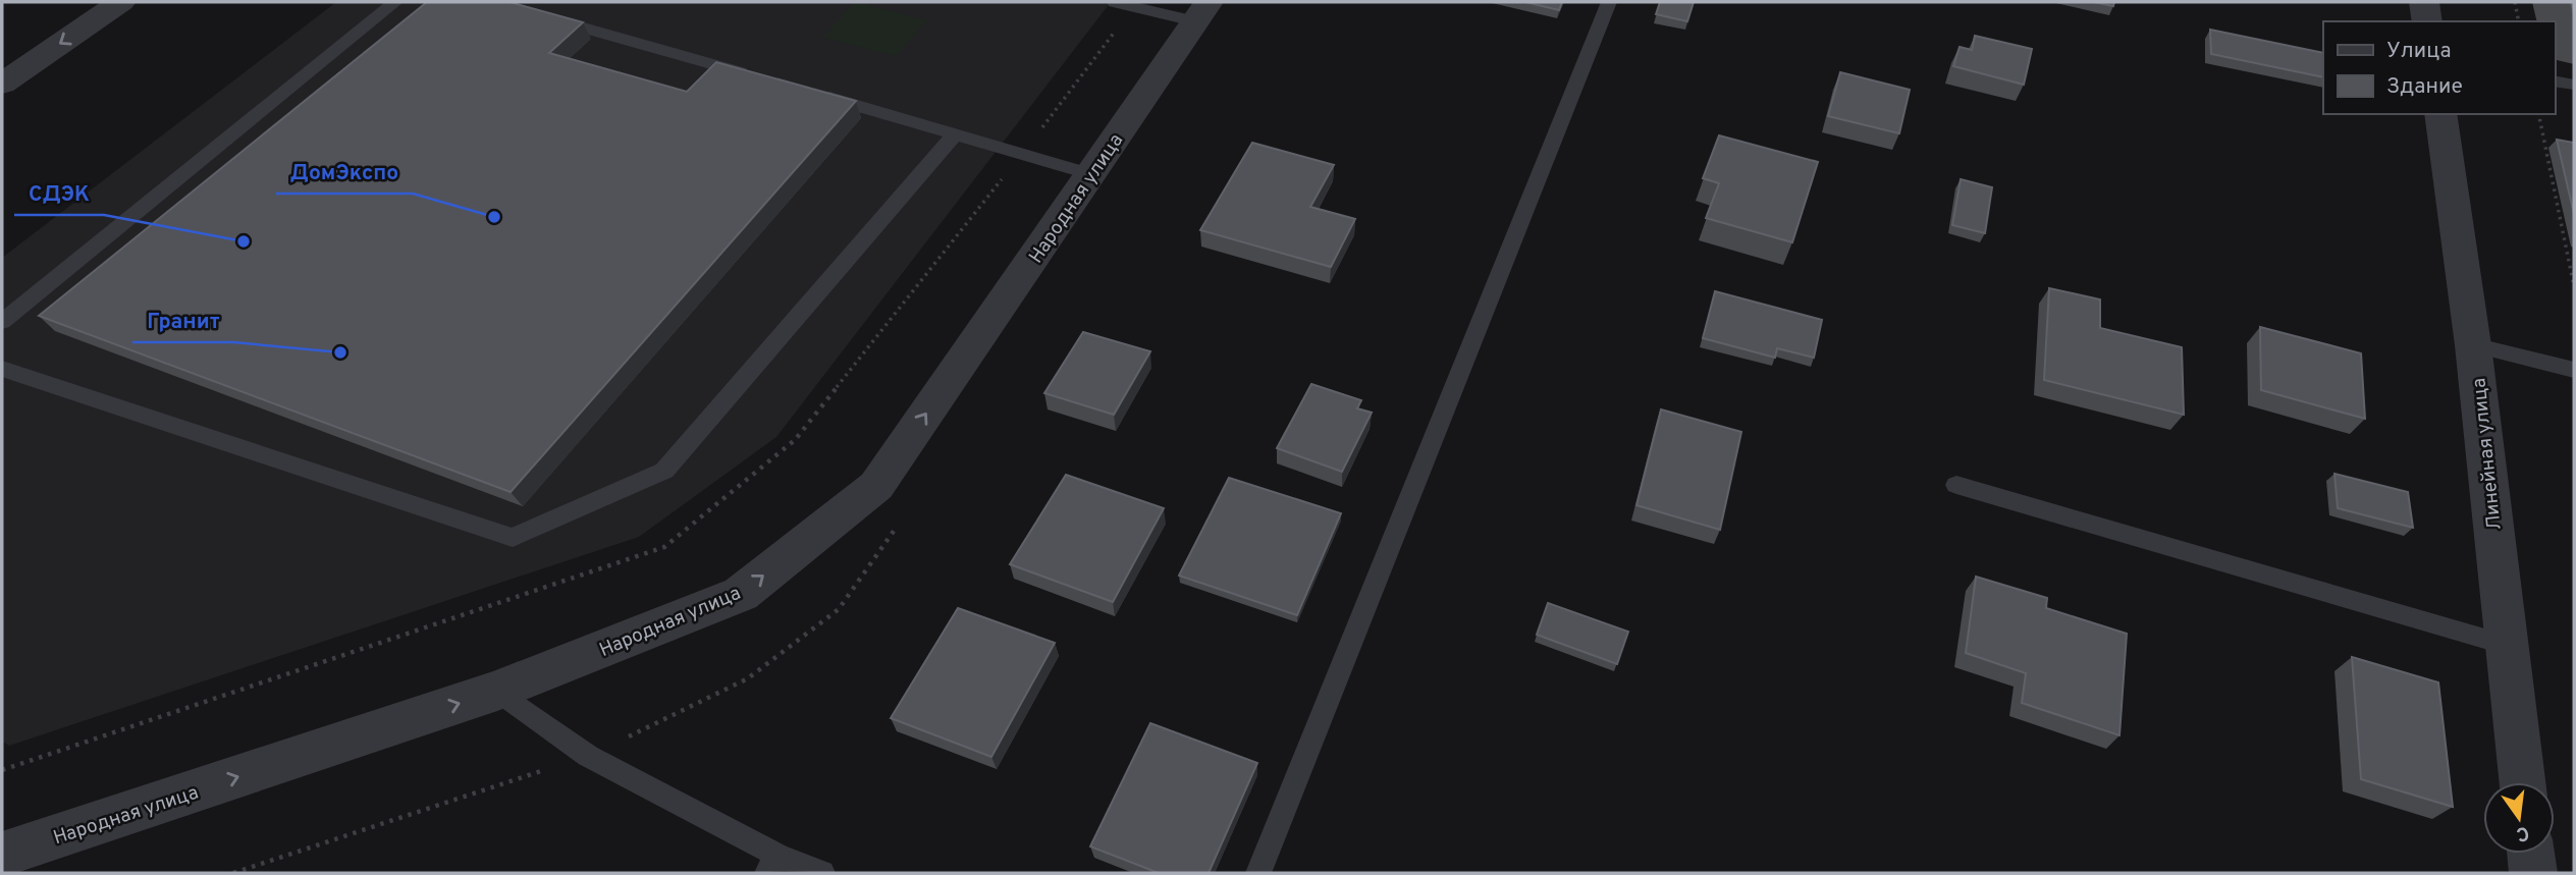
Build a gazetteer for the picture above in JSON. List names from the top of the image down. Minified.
{"streets":{"street":["Народная улица","Линейная улица"]},"one_way":["Народная улица"],"places":["ДомЭкспо","СДЭК","Гранит"],"legend":["Улица","Здание"],"north":"bottom"}
